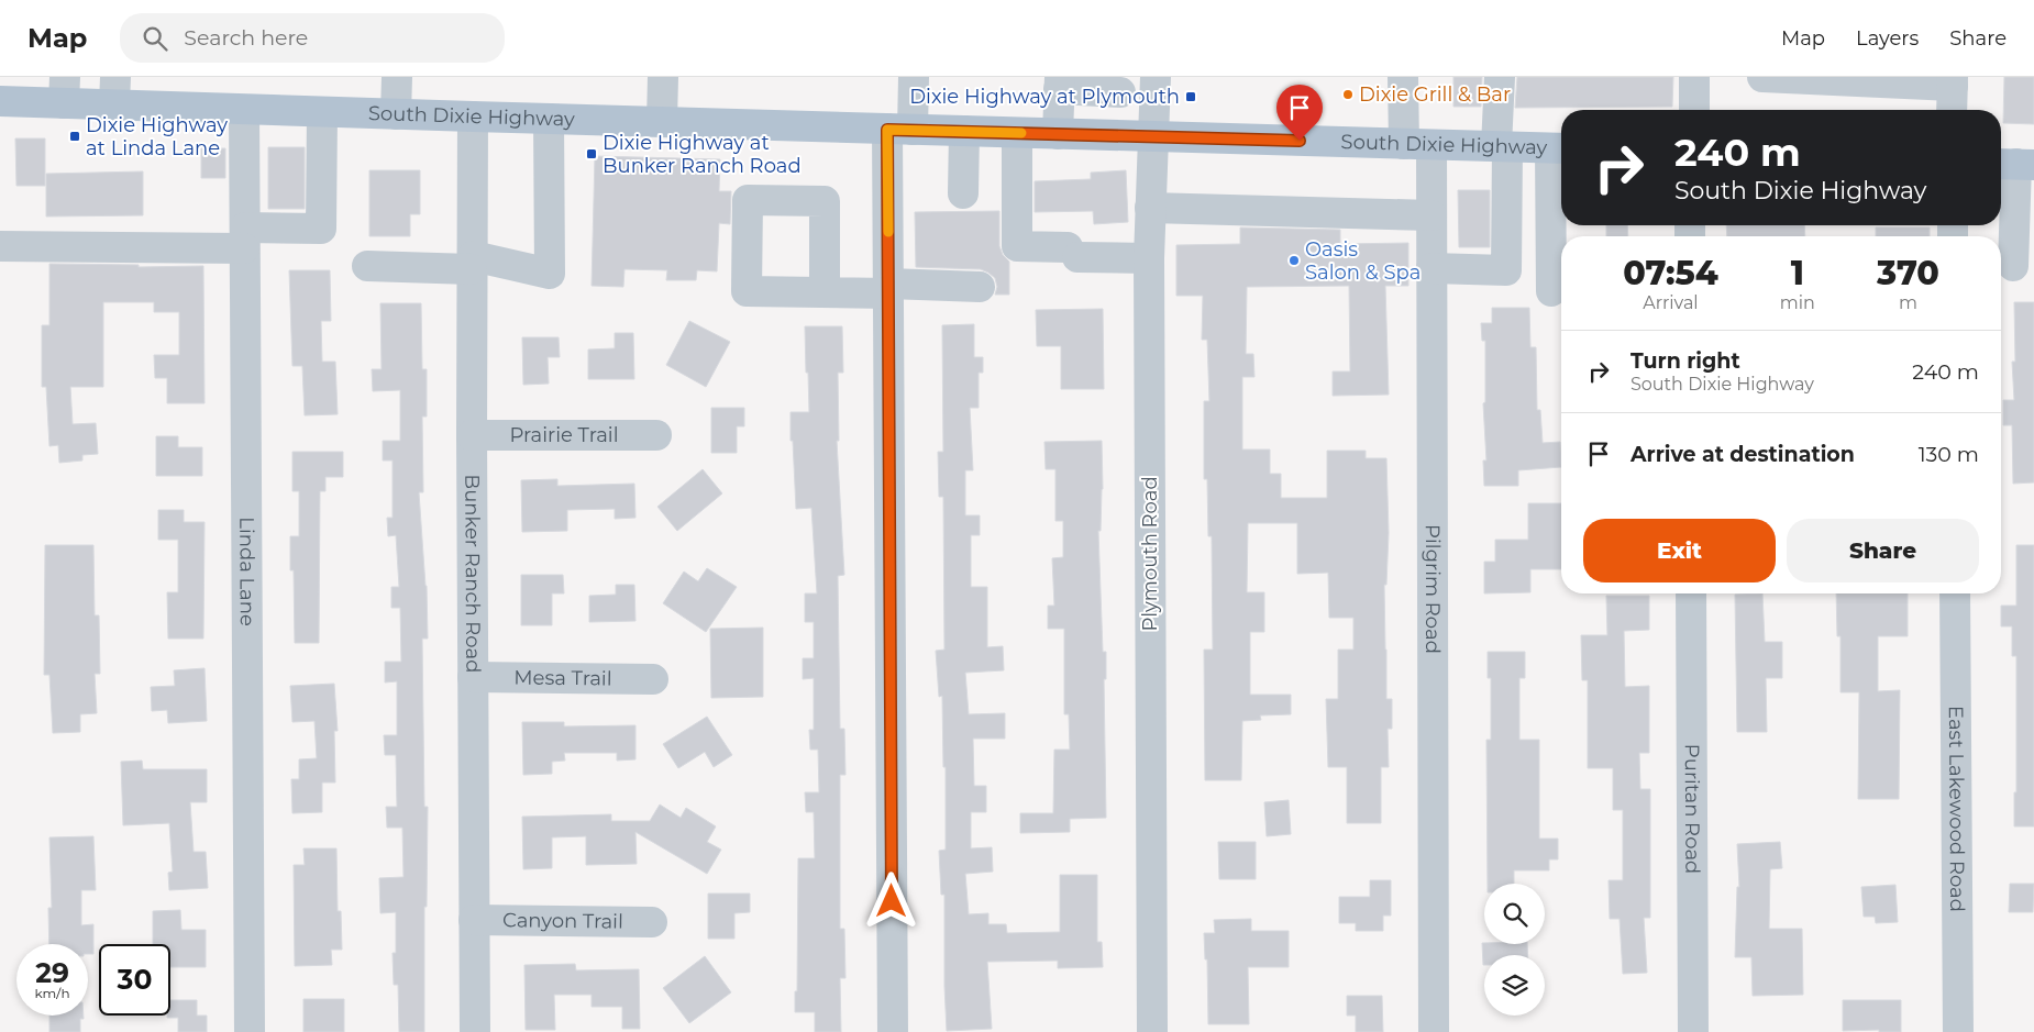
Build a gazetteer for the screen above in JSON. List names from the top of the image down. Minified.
{"streets":{"main road":["South Dixie Highway"],"street":["Prairie Trail","Plymouth Road","Linda Lane","Bunker Ranch Road","Pilgrim Road","Mesa Trail","Puritan Road","East Lakewood Road","Canyon Trail"]},"crossings":[["South Dixie Highway","Plymouth Road"],["South Dixie Highway","Linda Lane"],["South Dixie Highway","Bunker Ranch Road"],["South Dixie Highway","Pilgrim Road"],["Prairie Trail","Bunker Ranch Road"],["Bunker Ranch Road","Mesa Trail"],["Bunker Ranch Road","Canyon Trail"]],"places":{"other":["Dixie Grill & Bar","Oasis Salon & Spa"],"transit":["Dixie Highway at Plymouth","Dixie Highway at Linda Lane","Dixie Highway at Bunker Ranch Road"]},"page":{"header":"Map","search":"Search here","nav":["Map","Layers","Share"],"turn":["240 m","South Dixie Highway"],"eta":["07:54","Arrival","1","min","370","m"],"list":[{"name":"Turn right","note":"South Dixie Highway","value":"240 m"},{"name":"Arrive at destination","value":"130 m"}],"buttons":["Exit","Share"],"speed":"29 km/h","limit":"30"}}
